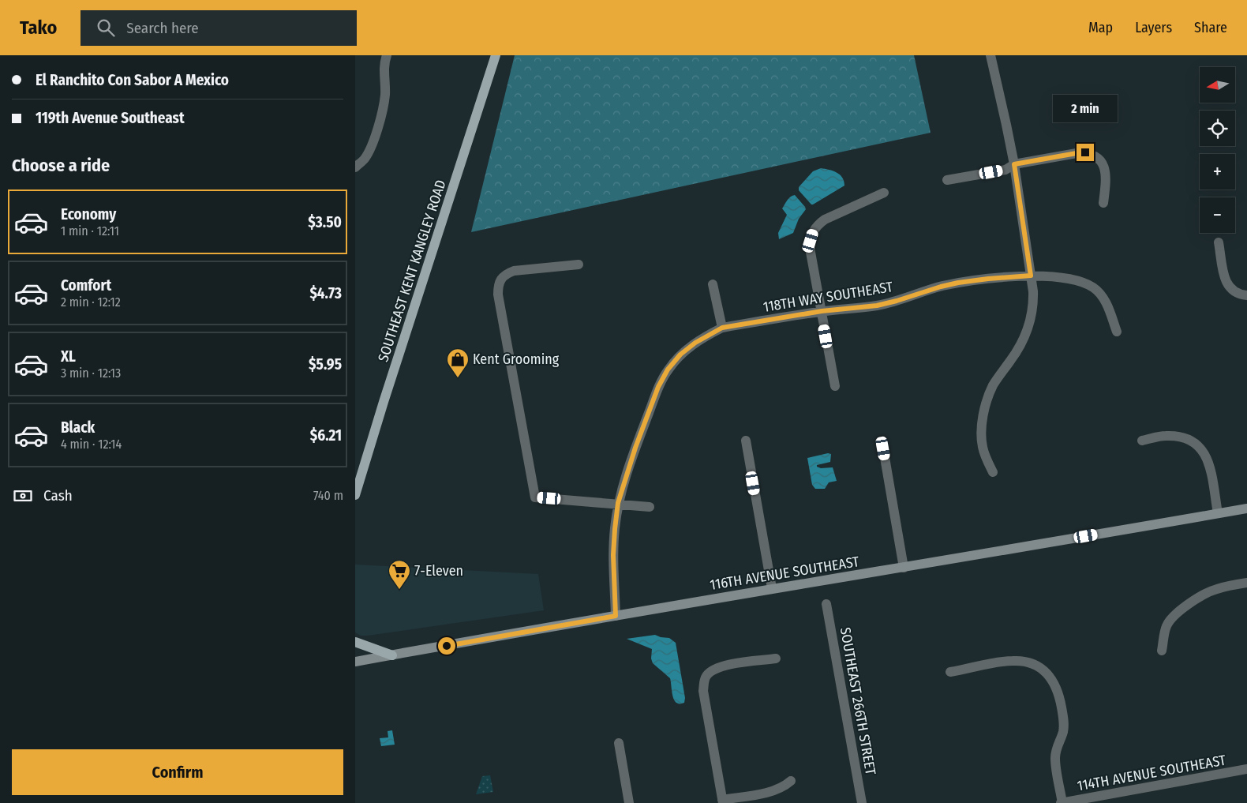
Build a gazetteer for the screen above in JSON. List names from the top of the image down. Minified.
{"streets":{"main road":["SOUTHEAST KENT KANGLEY ROAD","116TH AVENUE SOUTHEAST"],"street":["118TH WAY SOUTHEAST","SOUTHEAST 266TH STREET","114TH AVENUE SOUTHEAST"]},"crossings":[["118TH WAY SOUTHEAST","116TH AVENUE SOUTHEAST"]],"places":{"shop":["Kent Grooming"],"supermarket":["7-Eleven"]},"north":"left","page":{"header":"Tako","search":"Search here","nav":["Map","Layers","Share"],"banner":["El Ranchito Con Sabor A Mexico","119th Avenue Southeast"],"map_buttons":["+","−"],"bubble":"2 min","heading":"Choose a ride","list":[{"name":"Economy","note":"1 min · 12:11","value":"$3.50"},{"name":"Comfort","note":"2 min · 12:12","value":"$4.73"},{"name":"XL","note":"3 min · 12:13","value":"$5.95"},{"name":"Black","note":"4 min · 12:14","value":"$6.21"}],"pay":["Cash","740 m"],"buttons":"Confirm"}}
